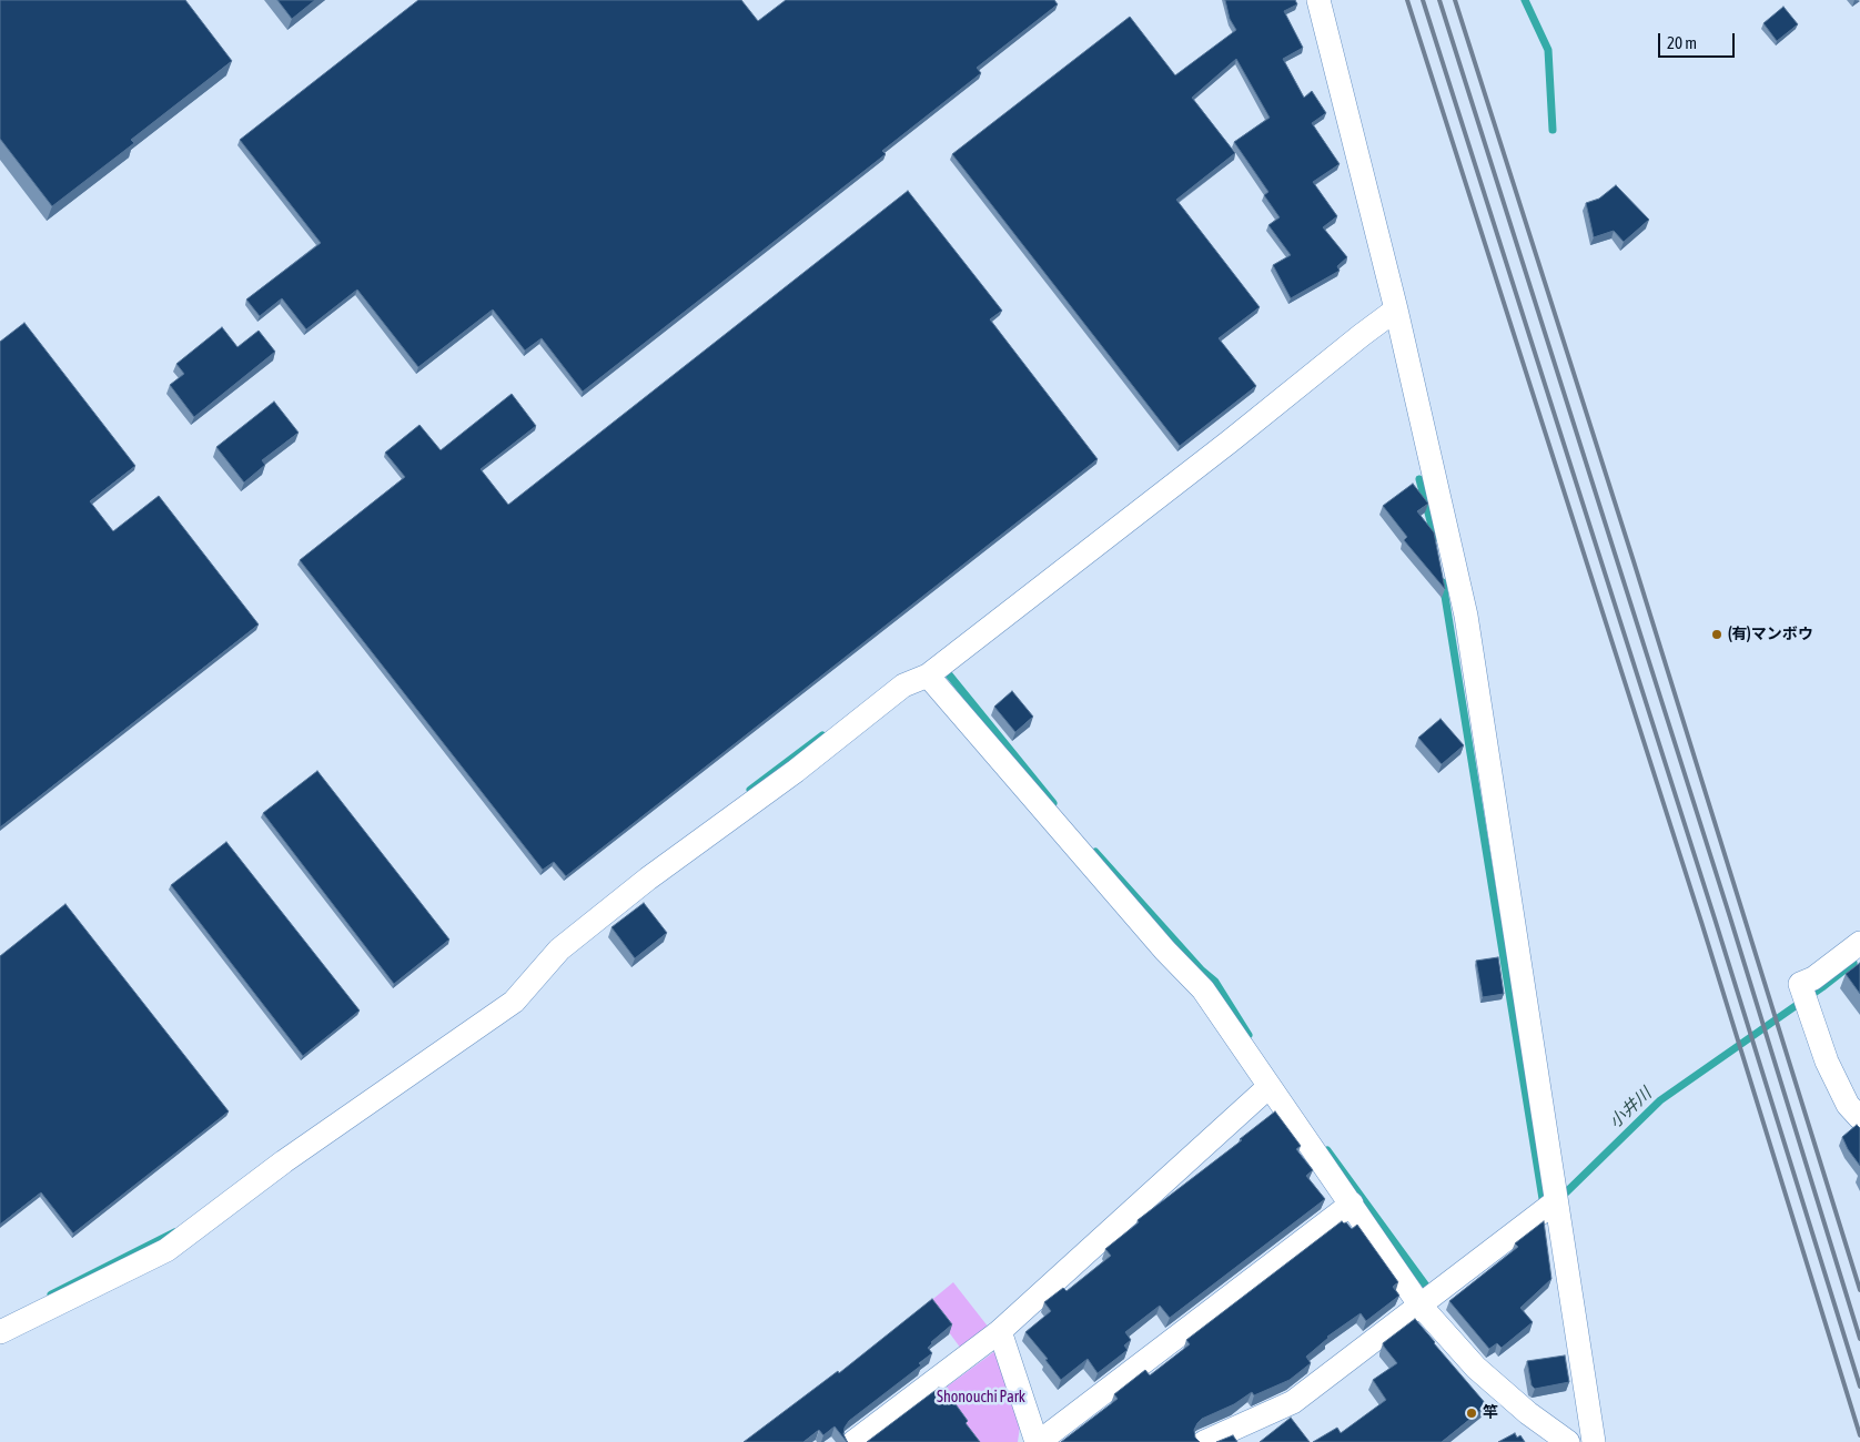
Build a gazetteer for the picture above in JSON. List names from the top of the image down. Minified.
{"water":["小井川"],"parks":["Shonouchi Park"],"places":["(有)マンボウ","竿"],"scale_bar":"20 m"}
